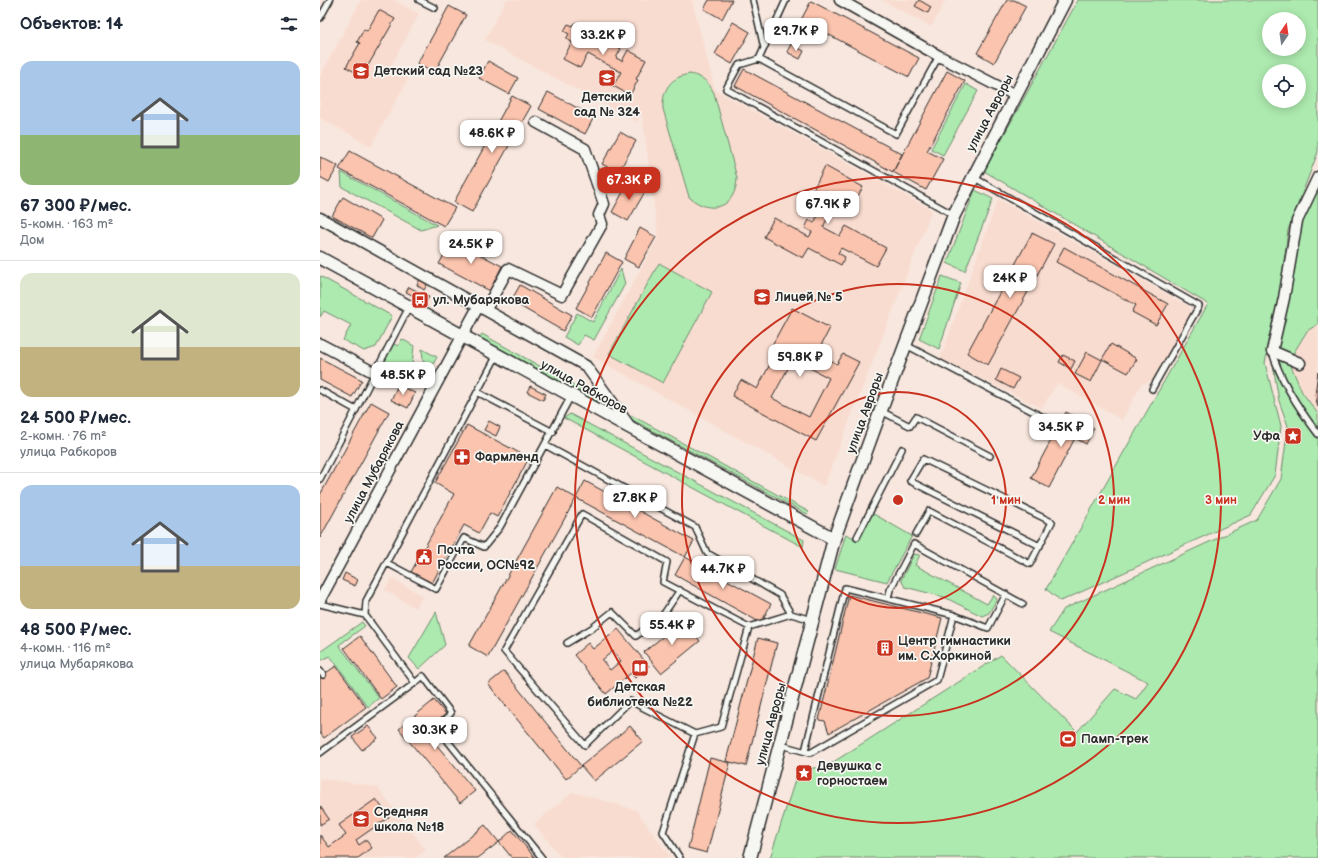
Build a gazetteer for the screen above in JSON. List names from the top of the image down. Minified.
{"streets":{"street":["улица Авроры","улица Рабкоров","улица Мубарякова"]},"crossings":[["улица Авроры","улица Рабкоров"],["улица Рабкоров","улица Мубарякова"]],"places":{"school or university":["Детский сад №23","Детский сад № 324","Лицей № 5","Средняя школа №18"],"bus stop":["ул. Мубарякова"],"place":["Уфа","Девушка с горностаем"],"pharmacy":["Фармленд"],"public building":["Почта России, ОС№92"],"building":["Центр гимнастики им. С.Хоркиной"],"library":["Детская библиотека №22"],"sports":["Памп-трек"]},"north":"top","page":{"heading":"Объектов: 14","price":["29.7K ₽","33.2K ₽","48.6K ₽","67.3K ₽","67.9K ₽","24.5K ₽","24K ₽","59.8K ₽","48.5K ₽","34.5K ₽","27.8K ₽","44.7K ₽","55.4K ₽","30.3K ₽"],"list":[{"name":"67 300 ₽/мес.","note":"5-комн. · 163 m² · Дом"},{"name":"24 500 ₽/мес.","note":"2-комн. · 76 m² · улица Рабкоров"},{"name":"48 500 ₽/мес.","note":"4-комн. · 116 m² · улица Мубарякова"}]},"rings":["1 мин","2 мин","3 мин"]}
